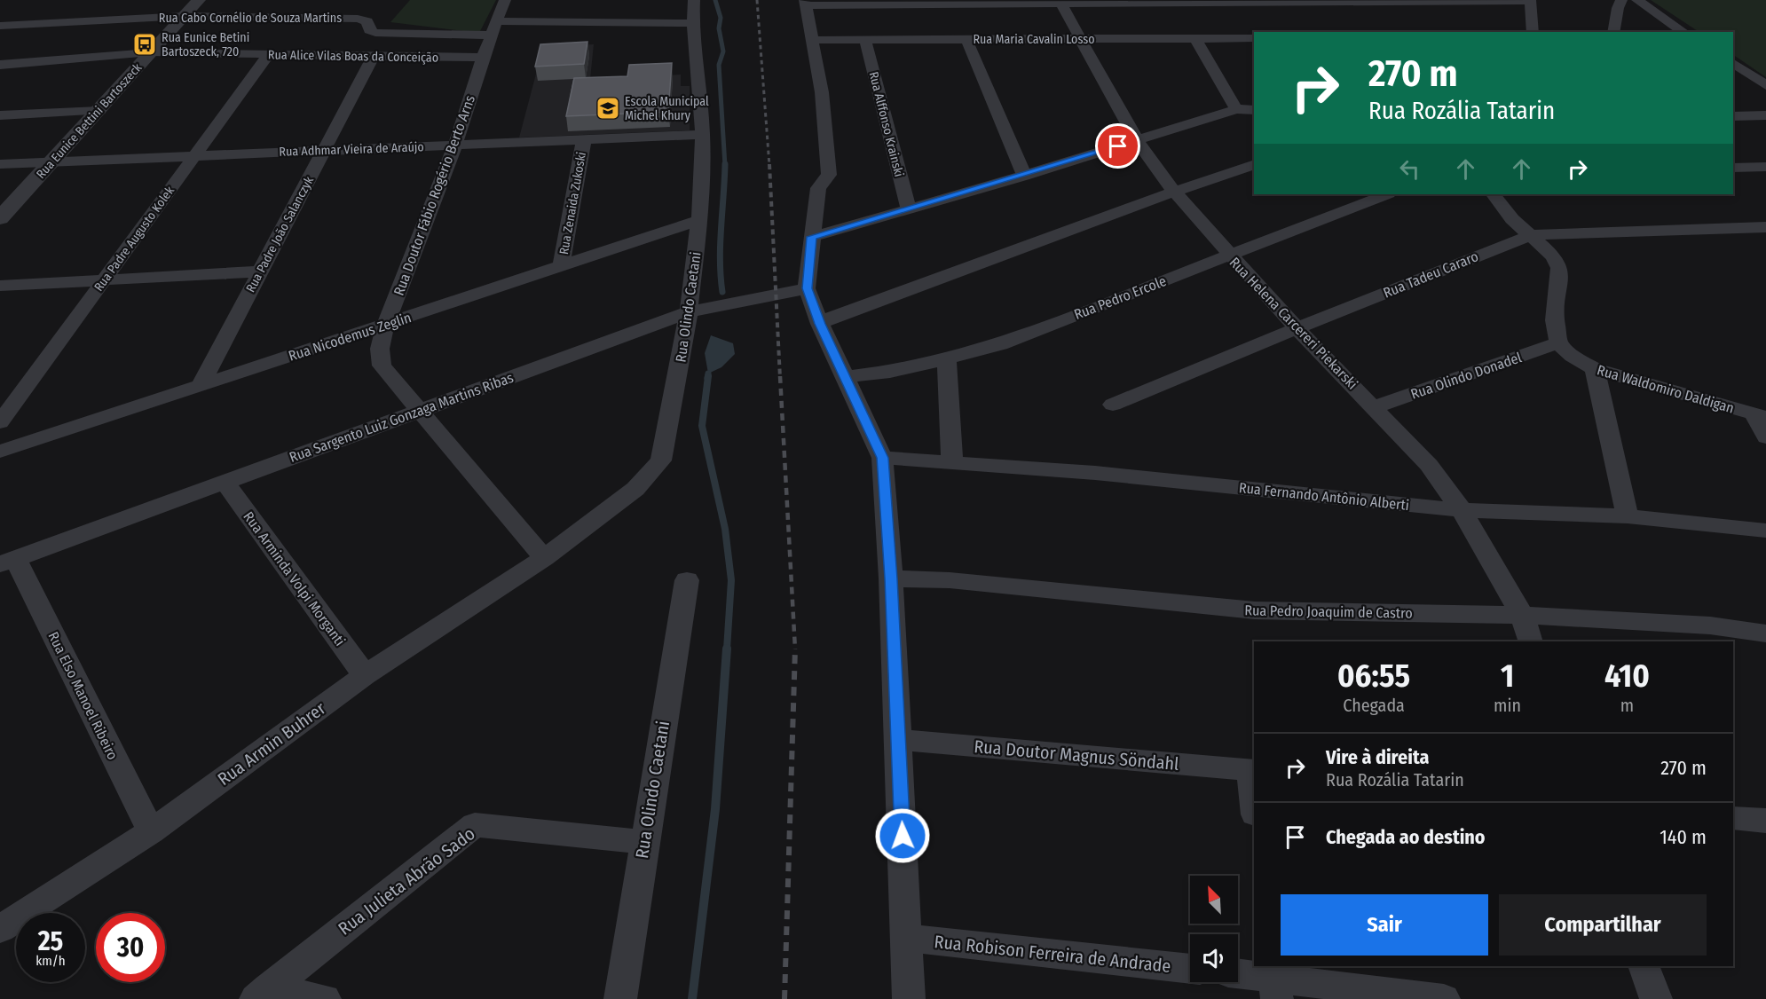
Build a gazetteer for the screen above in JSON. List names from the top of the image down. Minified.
{"streets":{"street":["Rua Cabo Cornélio de Souza Martins","Rua Maria Cavalin Losso","Rua Alice Vilas Boas da Conceição","Rua Eunice Bettini Bartoszeck","Rua Alffonso Krainski","Rua Adhmar Vieira de Araújo","Rua Doutor Fábio Rogério Berto Arns","Rua Zenaida Zukoski","Rua Padre João Salanczyk","Rua Padre Augusto Kolek","Rua Tadeu Cararo","Rua Pedro Ercole","Rua Olindo Caetani","Rua Helena Carcereri Piekarski","Rua Nicodemus Zeglin","Rua Olindo Donadel","Rua Waldomiro Daldigan","Rua Sargento Luiz Gonzaga Martins Ribas","Rua Fernando Antônio Alberti","Rua Arminda Volpi Morganti","Rua Pedro Joaquim de Castro","Rua Elso Manoel Ribeiro","Rua Armin Buhrer","Rua Doutor Magnus Söndahl","Rua Julieta Abrão Sado","Rua Robison Ferreira de Andrade"]},"crossings":[["Rua Cabo Cornélio de Souza Martins","Rua Eunice Bettini Bartoszeck"],["Rua Cabo Cornélio de Souza Martins","Rua Doutor Fábio Rogério Berto Arns"],["Rua Cabo Cornélio de Souza Martins","Rua Olindo Caetani"],["Rua Maria Cavalin Losso","Rua Alffonso Krainski"],["Rua Maria Cavalin Losso","Rua Helena Carcereri Piekarski"],["Rua Alice Vilas Boas da Conceição","Rua Eunice Bettini Bartoszeck"],["Rua Alice Vilas Boas da Conceição","Rua Doutor Fábio Rogério Berto Arns"],["Rua Alice Vilas Boas da Conceição","Rua Padre João Salanczyk"],["Rua Alice Vilas Boas da Conceição","Rua Padre Augusto Kolek"],["Rua Eunice Bettini Bartoszeck","Rua Adhmar Vieira de Araújo"],["Rua Adhmar Vieira de Araújo","Rua Doutor Fábio Rogério Berto Arns"],["Rua Adhmar Vieira de Araújo","Rua Zenaida Zukoski"],["Rua Adhmar Vieira de Araújo","Rua Padre João Salanczyk"],["Rua Adhmar Vieira de Araújo","Rua Padre Augusto Kolek"],["Rua Adhmar Vieira de Araújo","Rua Olindo Caetani"],["Rua Doutor Fábio Rogério Berto Arns","Rua Olindo Caetani"],["Rua Doutor Fábio Rogério Berto Arns","Rua Nicodemus Zeglin"],["Rua Doutor Fábio Rogério Berto Arns","Rua Sargento Luiz Gonzaga Martins Ribas"],["Rua Doutor Fábio Rogério Berto Arns","Rua Armin Buhrer"],["Rua Zenaida Zukoski","Rua Nicodemus Zeglin"],["Rua Padre João Salanczyk","Rua Nicodemus Zeglin"],["Rua Tadeu Cararo","Rua Helena Carcereri Piekarski"],["Rua Pedro Ercole","Rua Helena Carcereri Piekarski"],["Rua Olindo Caetani","Rua Nicodemus Zeglin"],["Rua Olindo Caetani","Rua Sargento Luiz Gonzaga Martins Ribas"],["Rua Olindo Caetani","Rua Armin Buhrer"],["Rua Olindo Caetani","Rua Julieta Abrão Sado"],["Rua Helena Carcereri Piekarski","Rua Olindo Donadel"],["Rua Helena Carcereri Piekarski","Rua Fernando Antônio Alberti"],["Rua Helena Carcereri Piekarski","Rua Pedro Joaquim de Castro"],["Rua Olindo Donadel","Rua Waldomiro Daldigan"],["Rua Sargento Luiz Gonzaga Martins Ribas","Rua Arminda Volpi Morganti"],["Rua Sargento Luiz Gonzaga Martins Ribas","Rua Elso Manoel Ribeiro"],["Rua Arminda Volpi Morganti","Rua Armin Buhrer"],["Rua Elso Manoel Ribeiro","Rua Armin Buhrer"]],"places":{"bus stop":["Rua Eunice Betini Bartoszeck, 720"],"school or university":["Escola Municipal Michel Khury"]},"north":"top left","page":{"turn":["270 m","Rua Rozália Tatarin"],"eta":["06:55","Chegada","1","min","410","m"],"list":[{"name":"Vire à direita","note":"Rua Rozália Tatarin","value":"270 m"},{"name":"Chegada ao destino","value":"140 m"}],"buttons":["Sair","Compartilhar"],"speed":"25 km/h","limit":"30"}}
